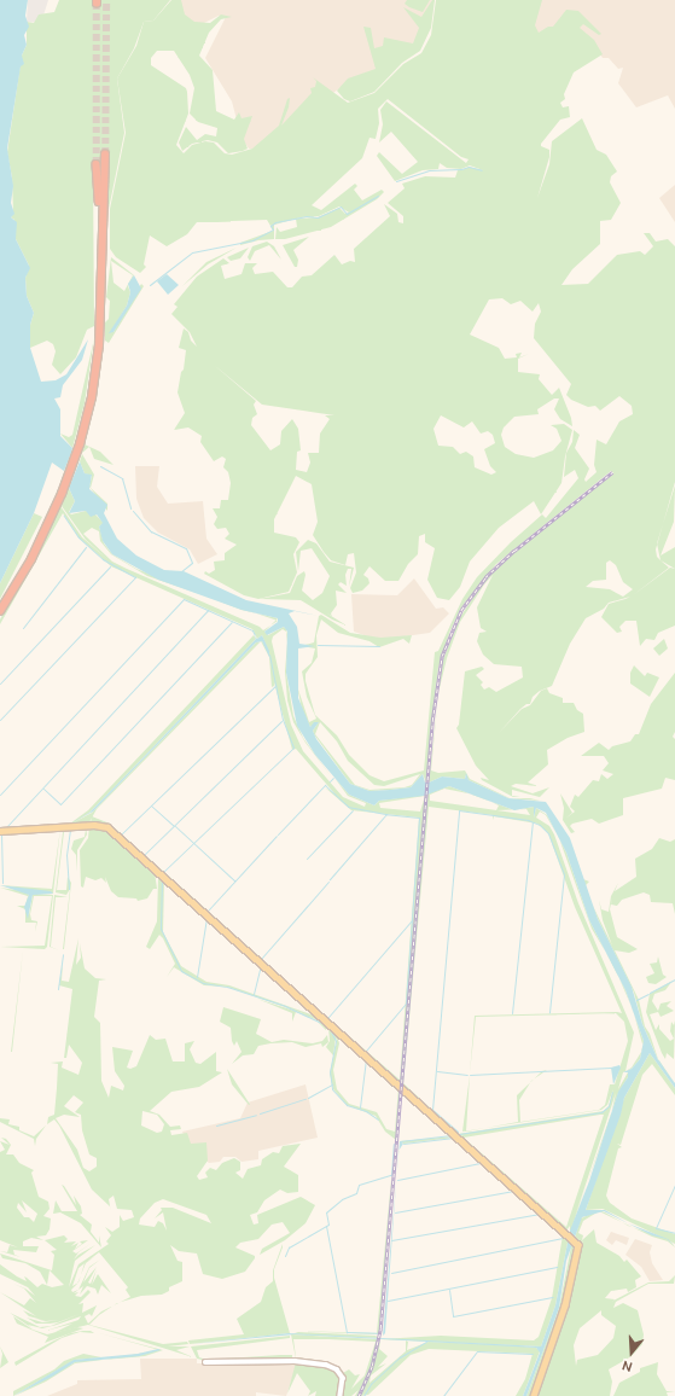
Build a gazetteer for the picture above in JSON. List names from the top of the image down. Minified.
{"north":"bottom"}
